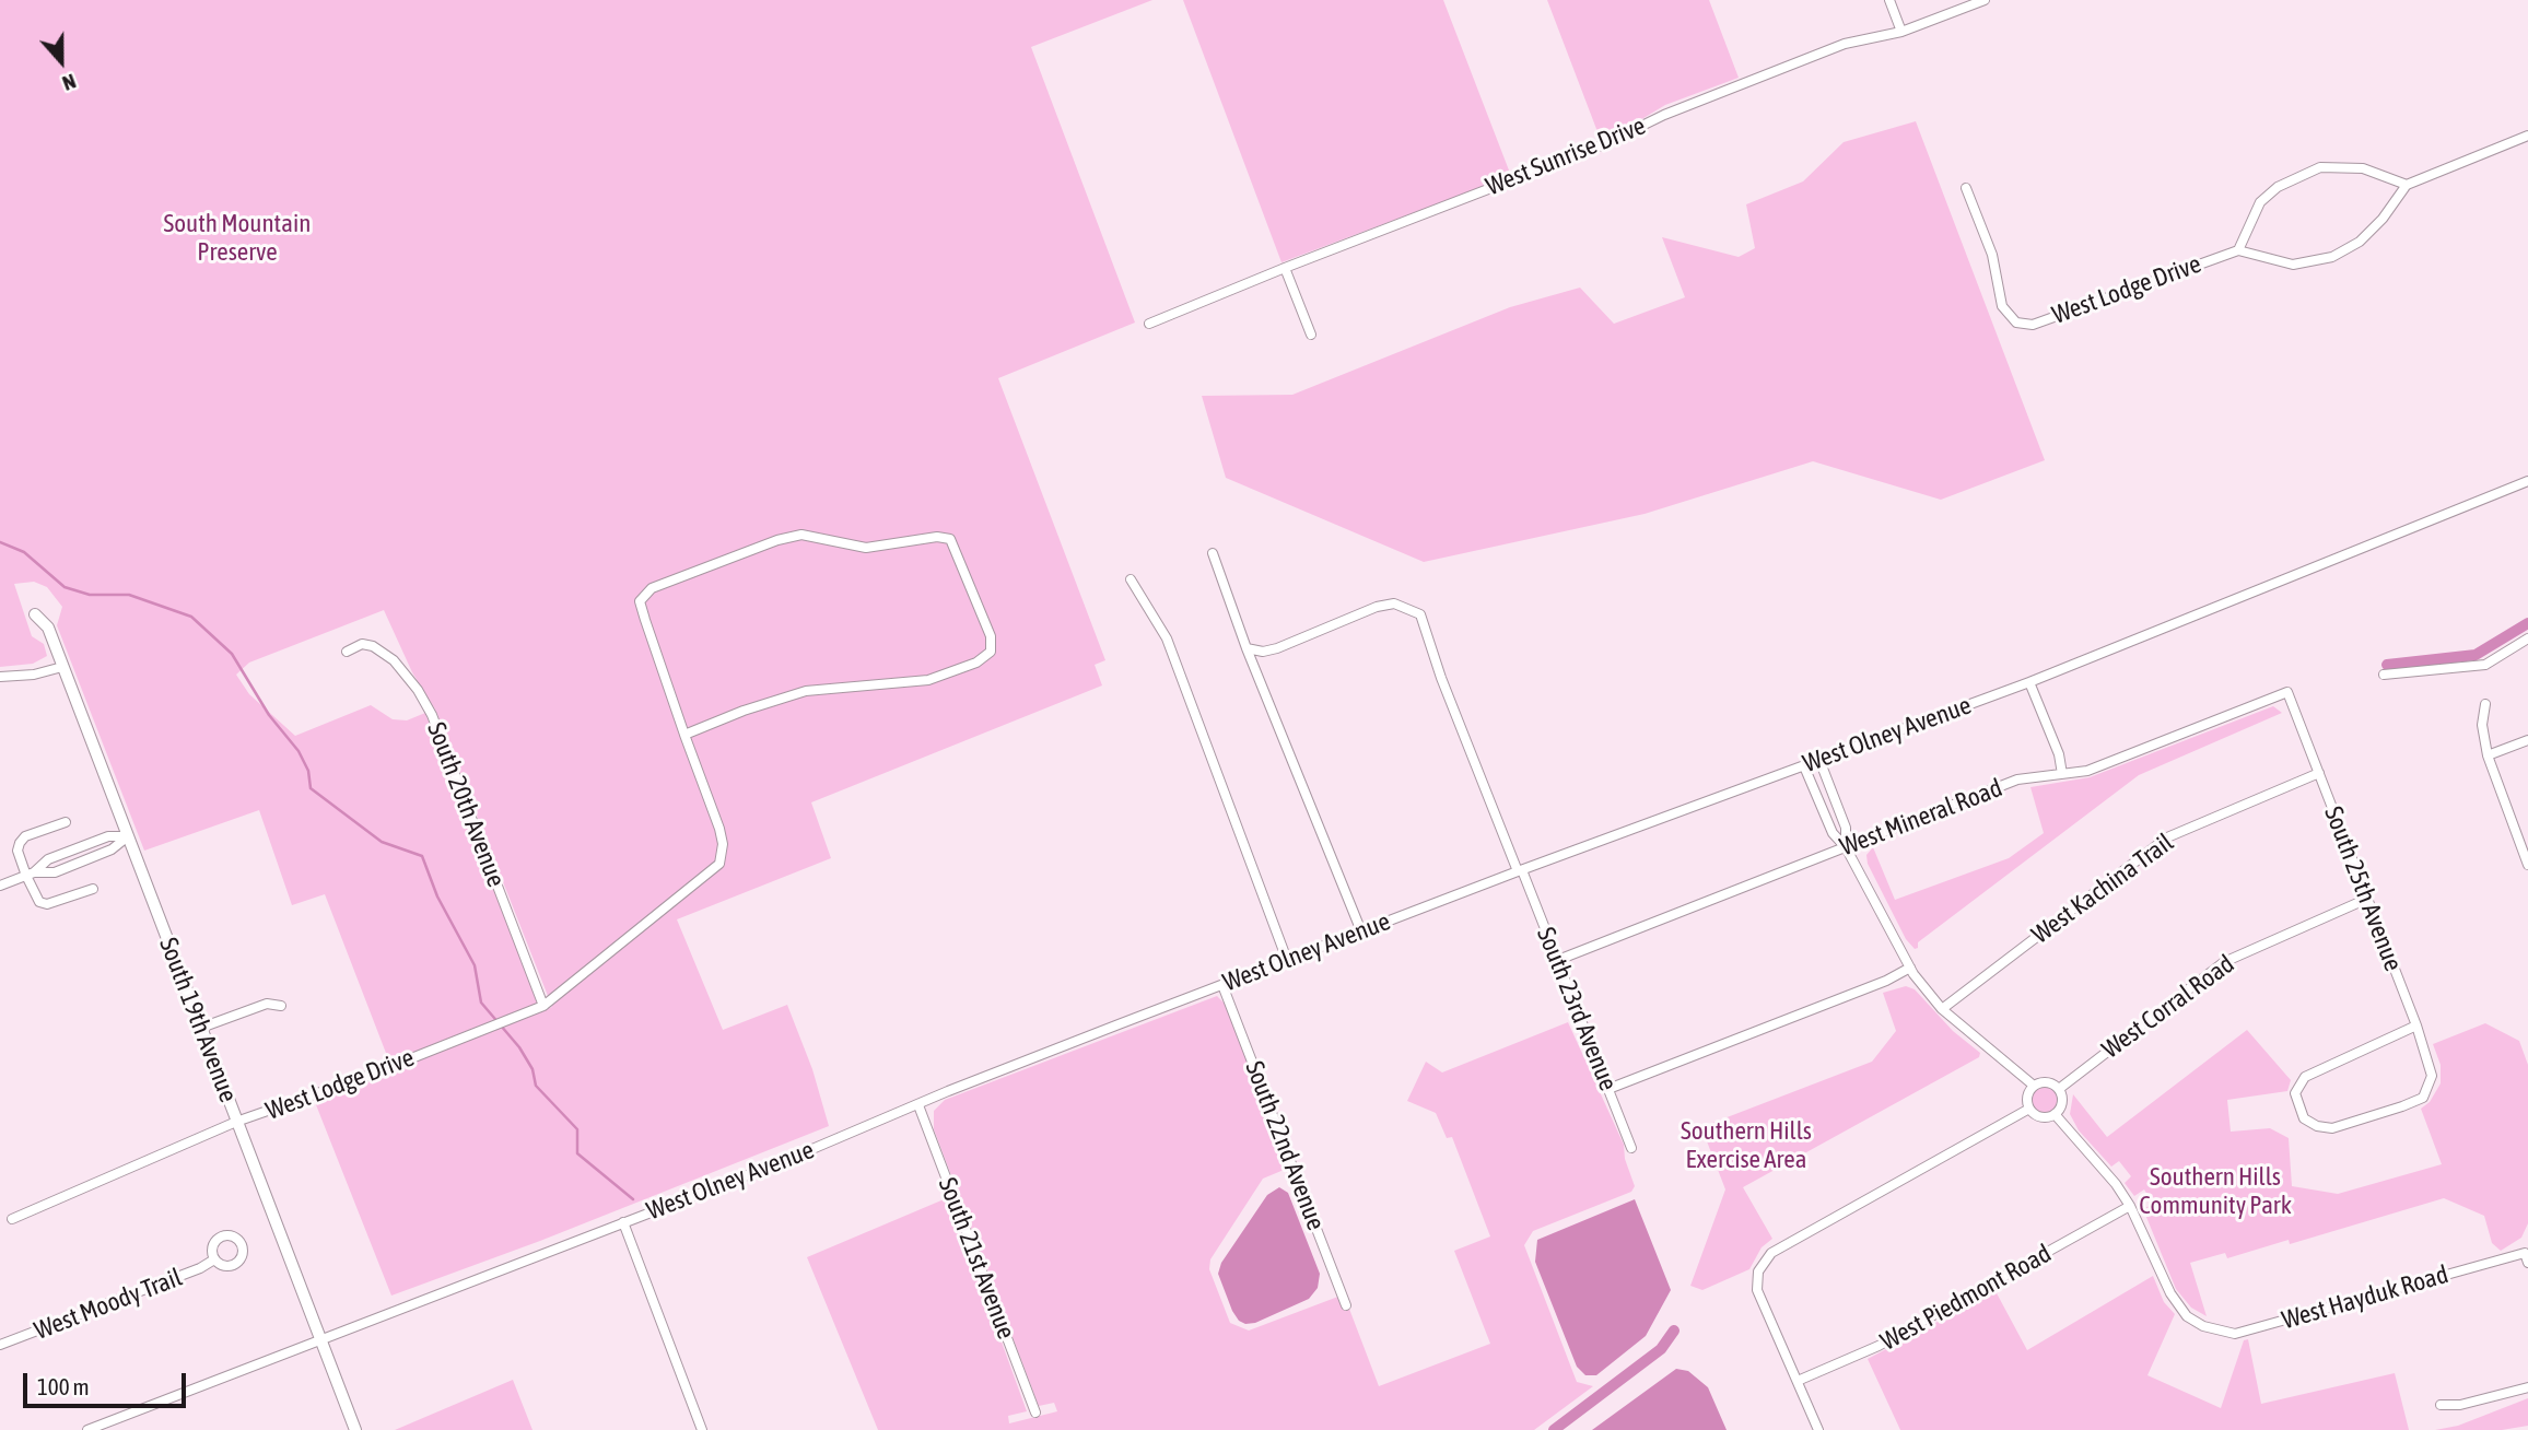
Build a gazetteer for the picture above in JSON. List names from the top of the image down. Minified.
{"streets":{"street":["West Sunrise Drive","West Lodge Drive","West Olney Avenue","South 20th Avenue","West Mineral Road","West Kachina Trail","South 25th Avenue","West Corral Road","South 23rd Avenue","South 19th Avenue","South 22nd Avenue","South 21st Avenue","West Piedmont Road","West Hayduk Road","West Moody Trail"]},"crossings":[["West Lodge Drive","South 20th Avenue"],["West Lodge Drive","South 19th Avenue"],["West Olney Avenue","South 23rd Avenue"],["West Olney Avenue","South 19th Avenue"],["West Olney Avenue","South 22nd Avenue"],["West Olney Avenue","South 21st Avenue"],["West Mineral Road","South 25th Avenue"],["West Mineral Road","South 23rd Avenue"],["West Kachina Trail","South 25th Avenue"],["South 25th Avenue","West Corral Road"],["West Piedmont Road","West Hayduk Road"]],"parks":["South Mountain Preserve","Southern Hills Exercise Area","Southern Hills Community Park"],"scale_bar":"100 m","north":"bottom"}
